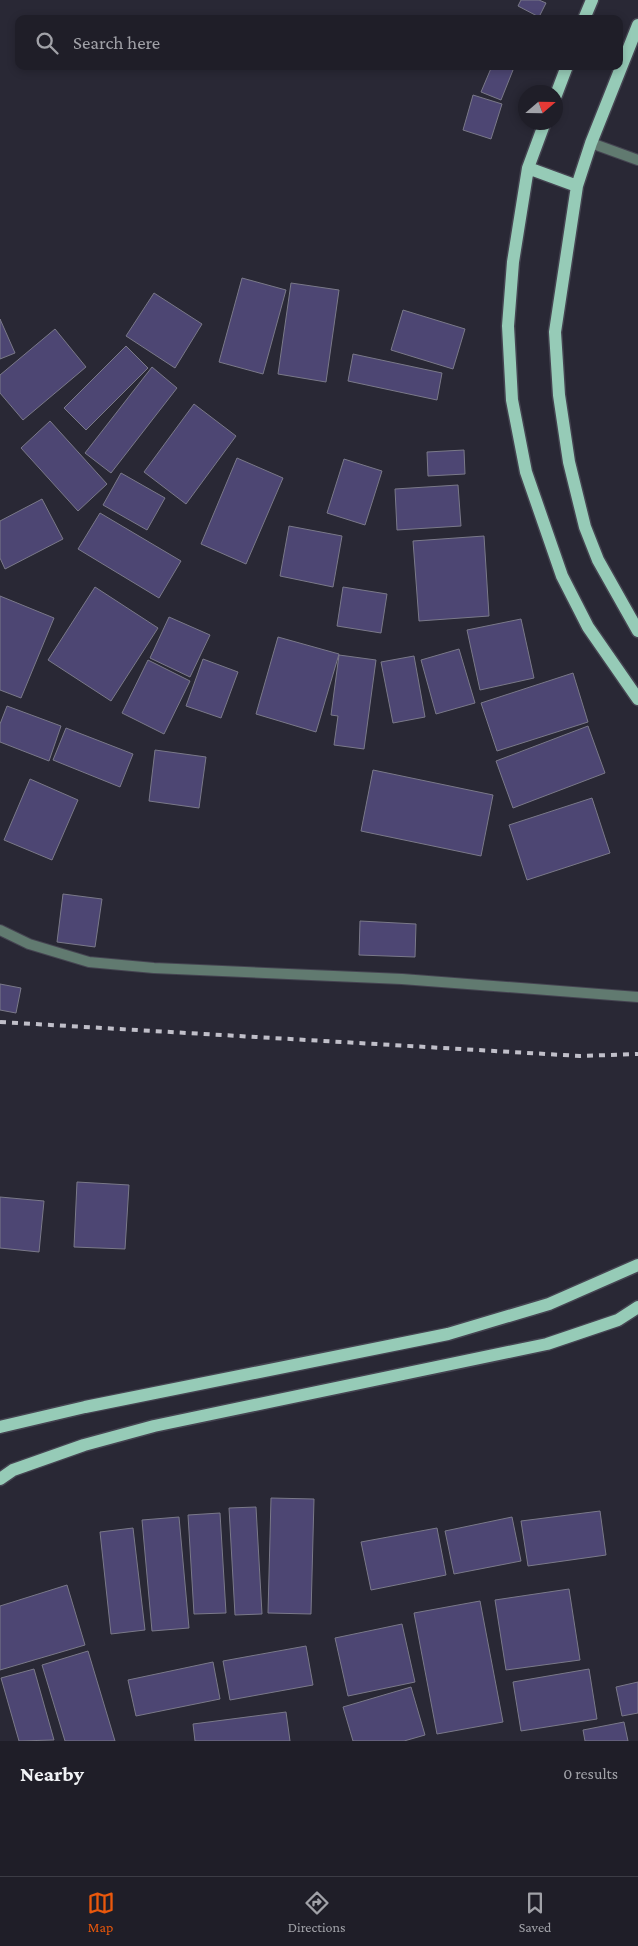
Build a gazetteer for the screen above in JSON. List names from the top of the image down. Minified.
{"north":"right","page":{"search":"Search here","heading":["Nearby","0 results"],"nav":["Map","Directions","Saved"]}}
